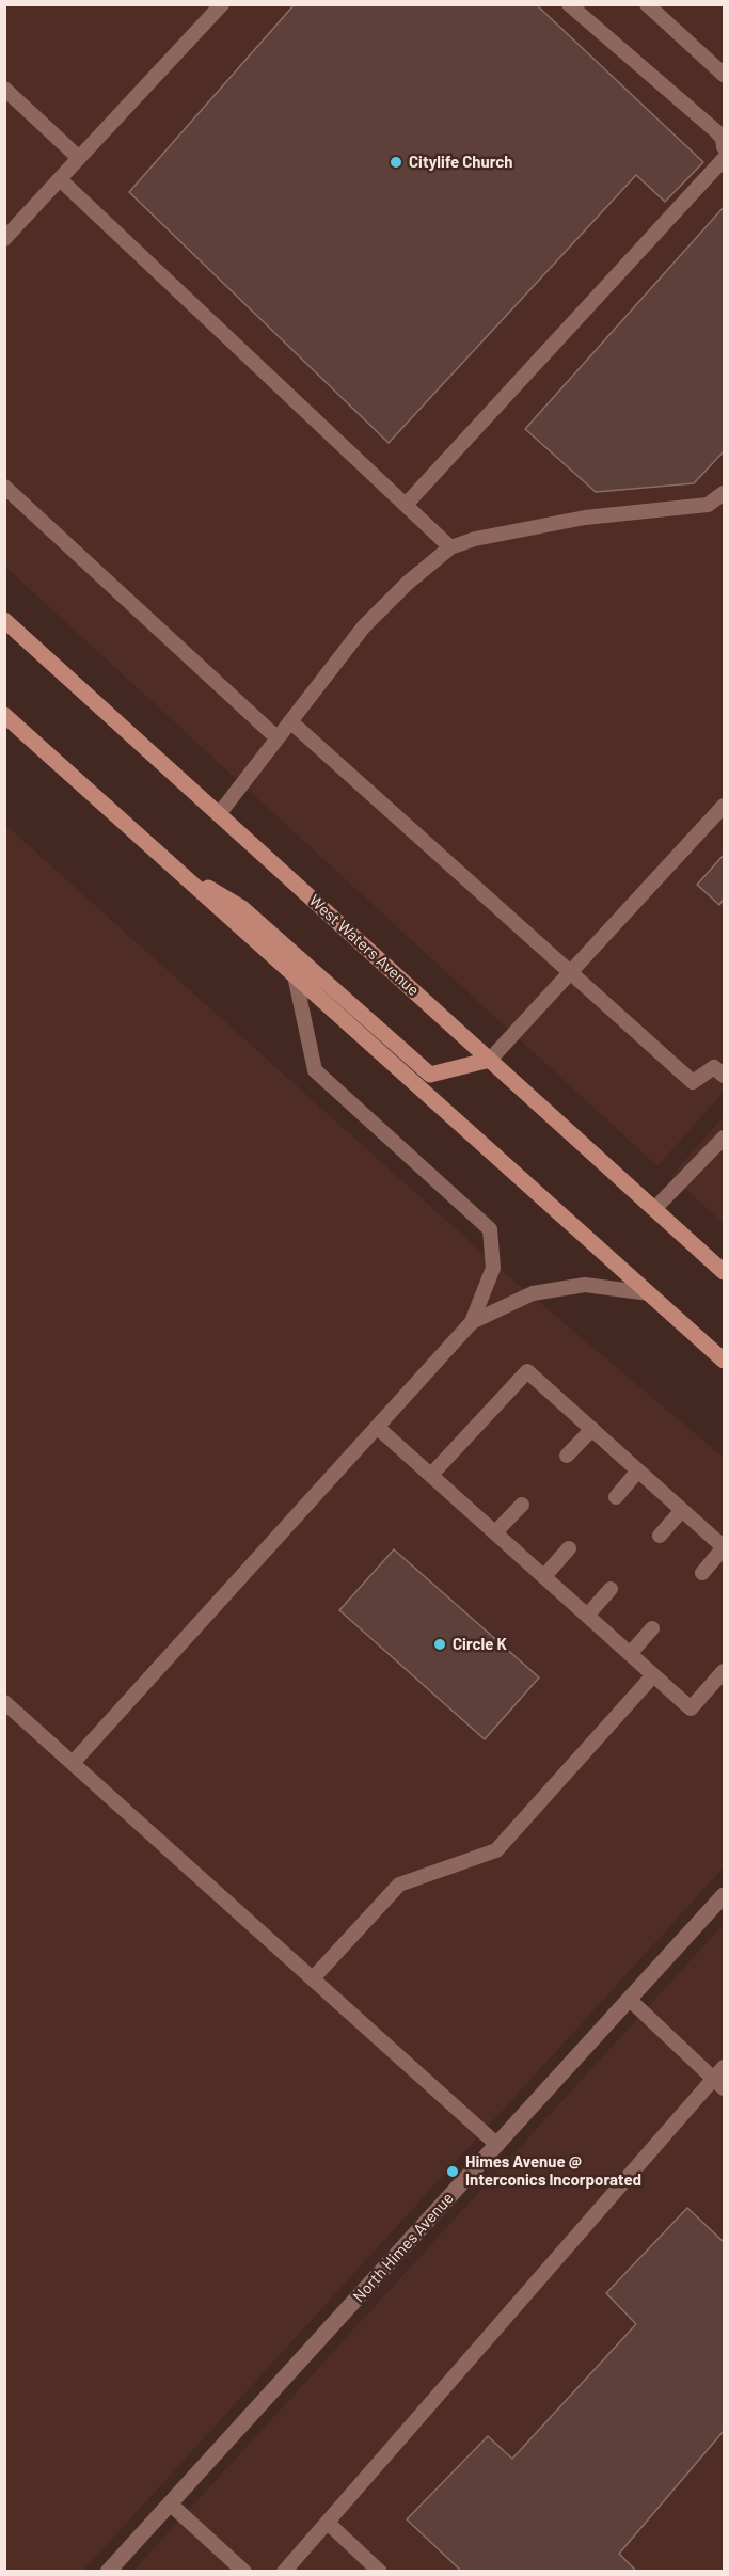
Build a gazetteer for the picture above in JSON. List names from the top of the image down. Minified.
{"streets":{"main road":["West Waters Avenue"],"street":["North Himes Avenue"]},"places":["Citylife Church","Circle K","Himes Avenue @ Interconics Incorporated"]}
